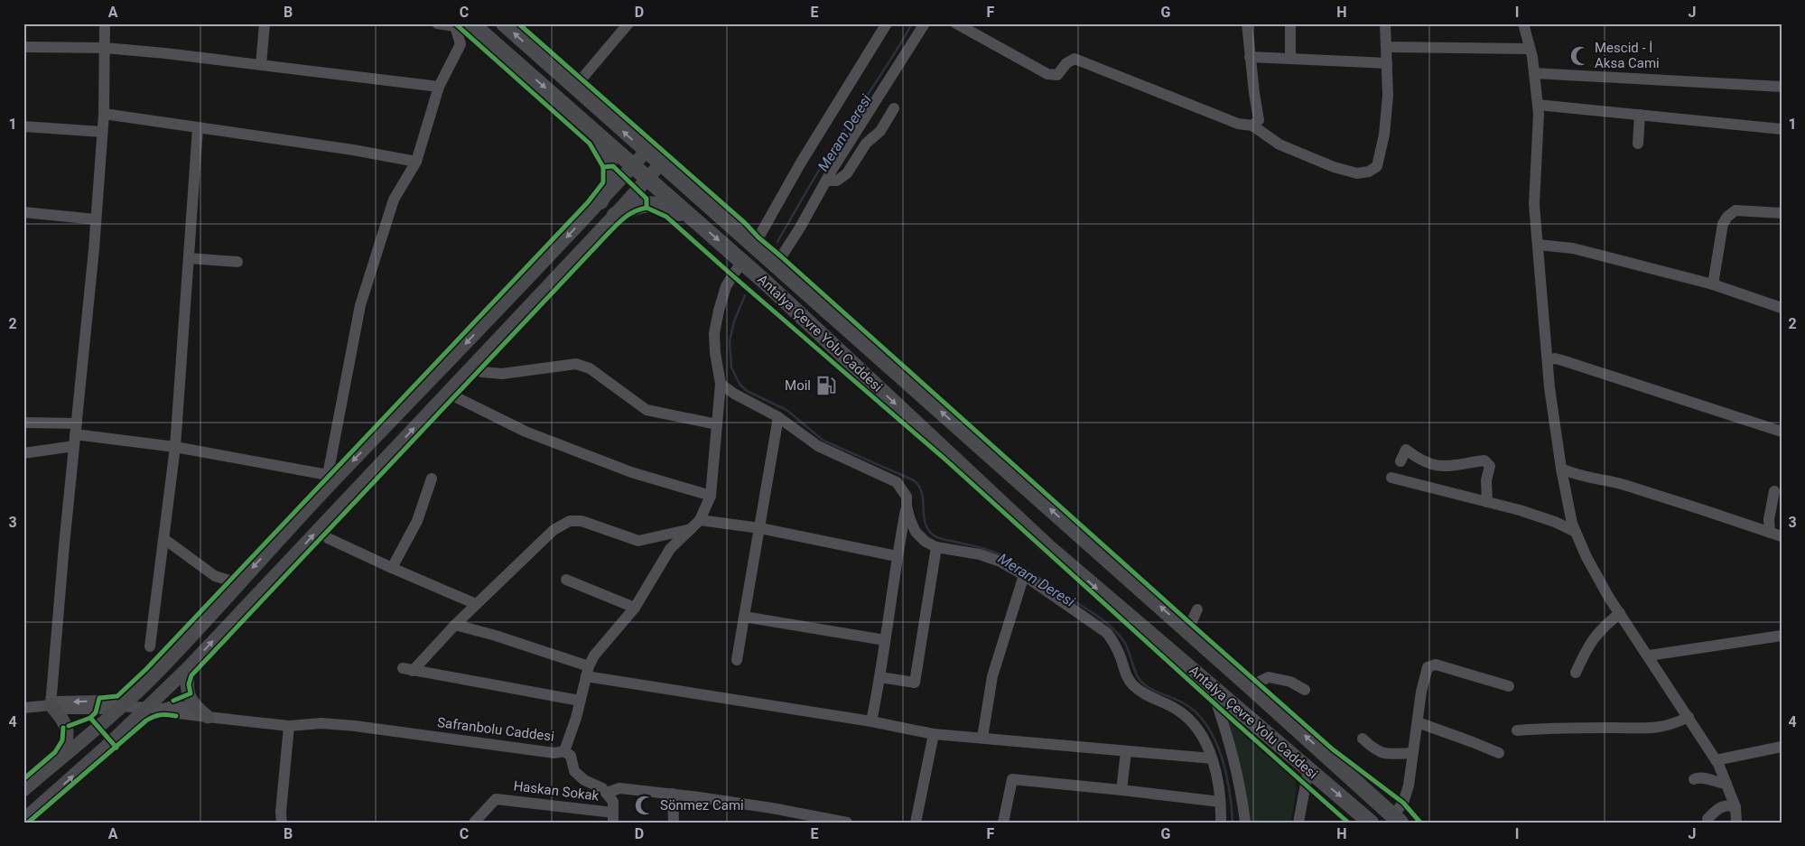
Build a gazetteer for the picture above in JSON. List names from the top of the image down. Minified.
{"streets":{"highway":["Antalya Çevre Yolu Caddesi"],"street":["Safranbolu Caddesi","Haskan Sokak"]},"crossings":[["Antalya Çevre Yolu Caddesi","Safranbolu Caddesi"]],"water":["Meram Deresi"],"places":{"mosque":["Mescid - İ Aksa Cami","Sönmez Cami"],"fuel station":["Moil"]},"grid":{"columns":["A","B","C","D","E","F","G","H","I","J"],"rows":["1","2","3","4"]}}
